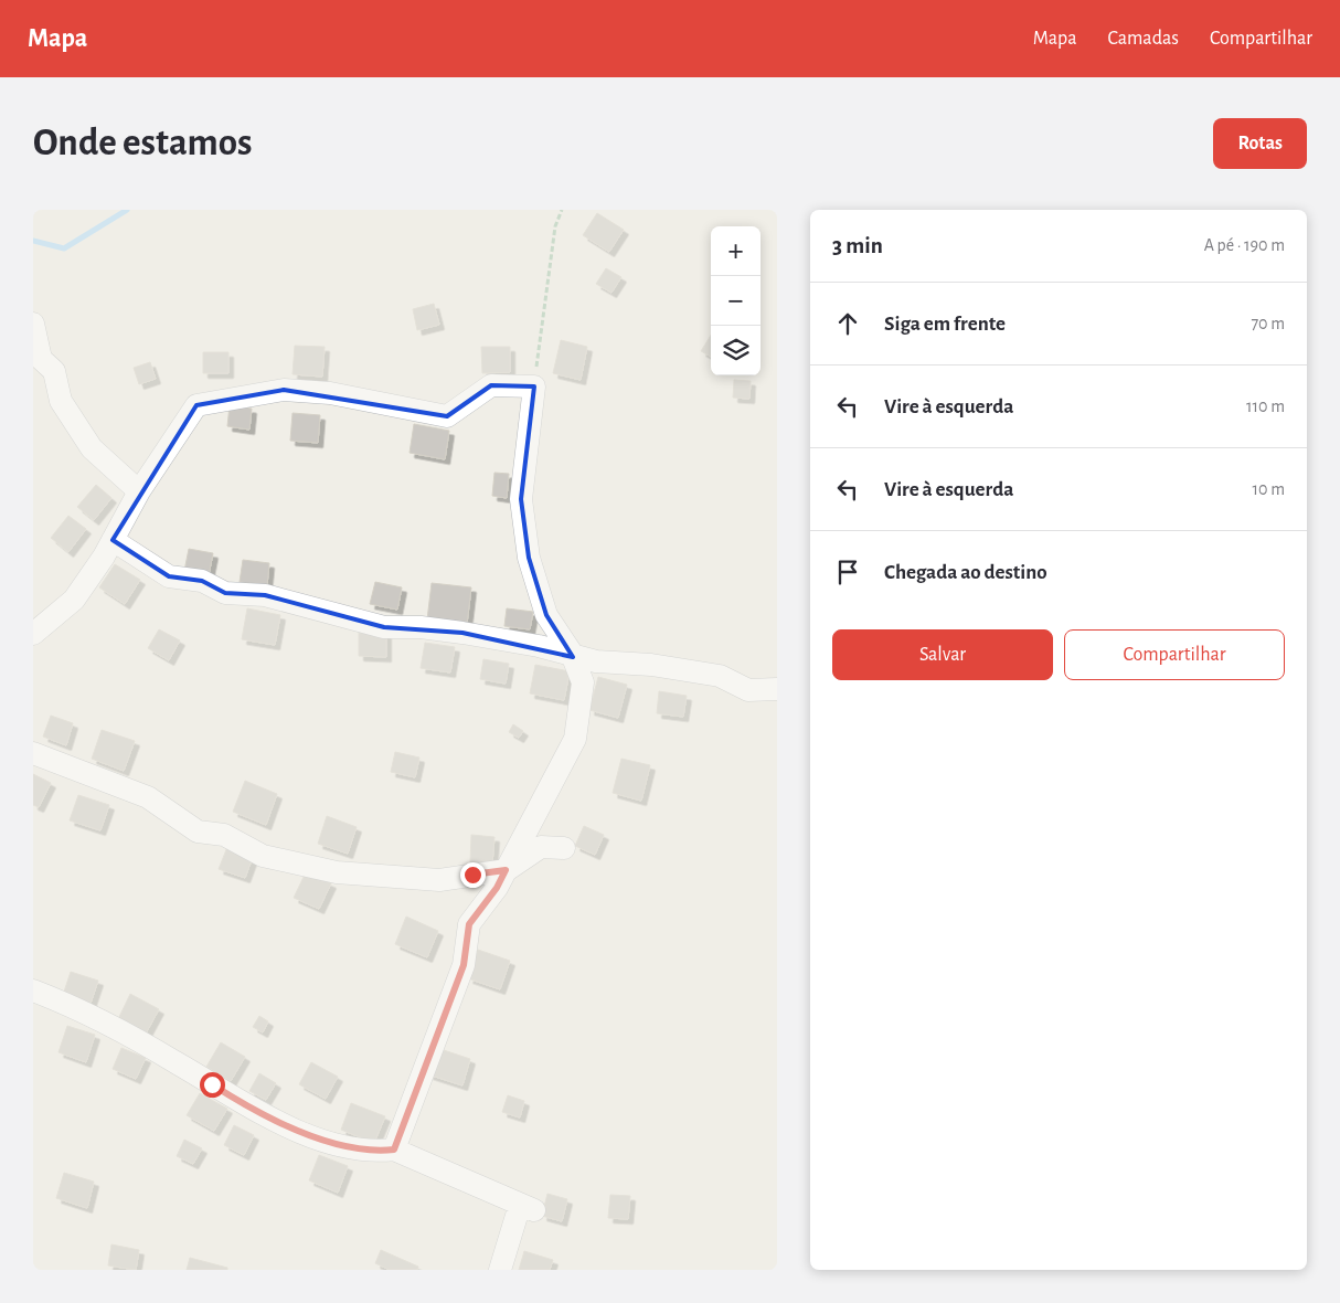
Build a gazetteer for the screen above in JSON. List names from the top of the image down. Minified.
{"page":{"header":"Mapa","nav":["Mapa","Camadas","Compartilhar"],"buttons":["Rotas",["Salvar","Compartilhar"]],"title":"Onde estamos","heading":["3 min","A pé · 190 m"],"map_buttons":["+","−"],"list":[["Siga em frente","70 m"],["Vire à esquerda","110 m"],["Vire à esquerda","10 m"],"Chegada ao destino"]}}
